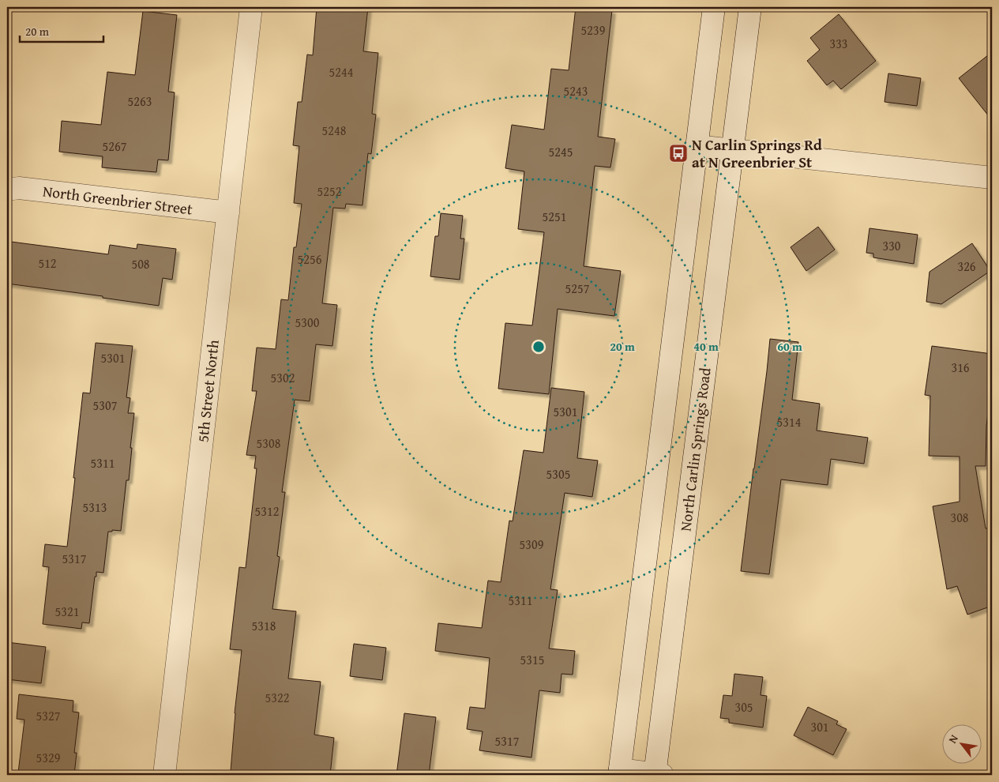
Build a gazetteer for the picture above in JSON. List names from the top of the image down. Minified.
{"streets":{"main road":["North Greenbrier Street","5th Street North","North Carlin Springs Road"]},"crossings":[["North Greenbrier Street","5th Street North"]],"places":{"bus stop":["N Carlin Springs Rd at N Greenbrier St"]},"house_numbers":["5239","333","5244","5243","5263","5248","5267","5245","5252","5251","330","5256","512","508","326","5257","5300","5301","316","5302","5307","5301","5314","5308","5311","5305","5313","5312","308","5309","5317","5311","5321","5318","5315","5322","305","5327","301","5317","5329"],"scale_bar":"20 m","north":"top left","rings":["20 m","40 m","60 m"]}
